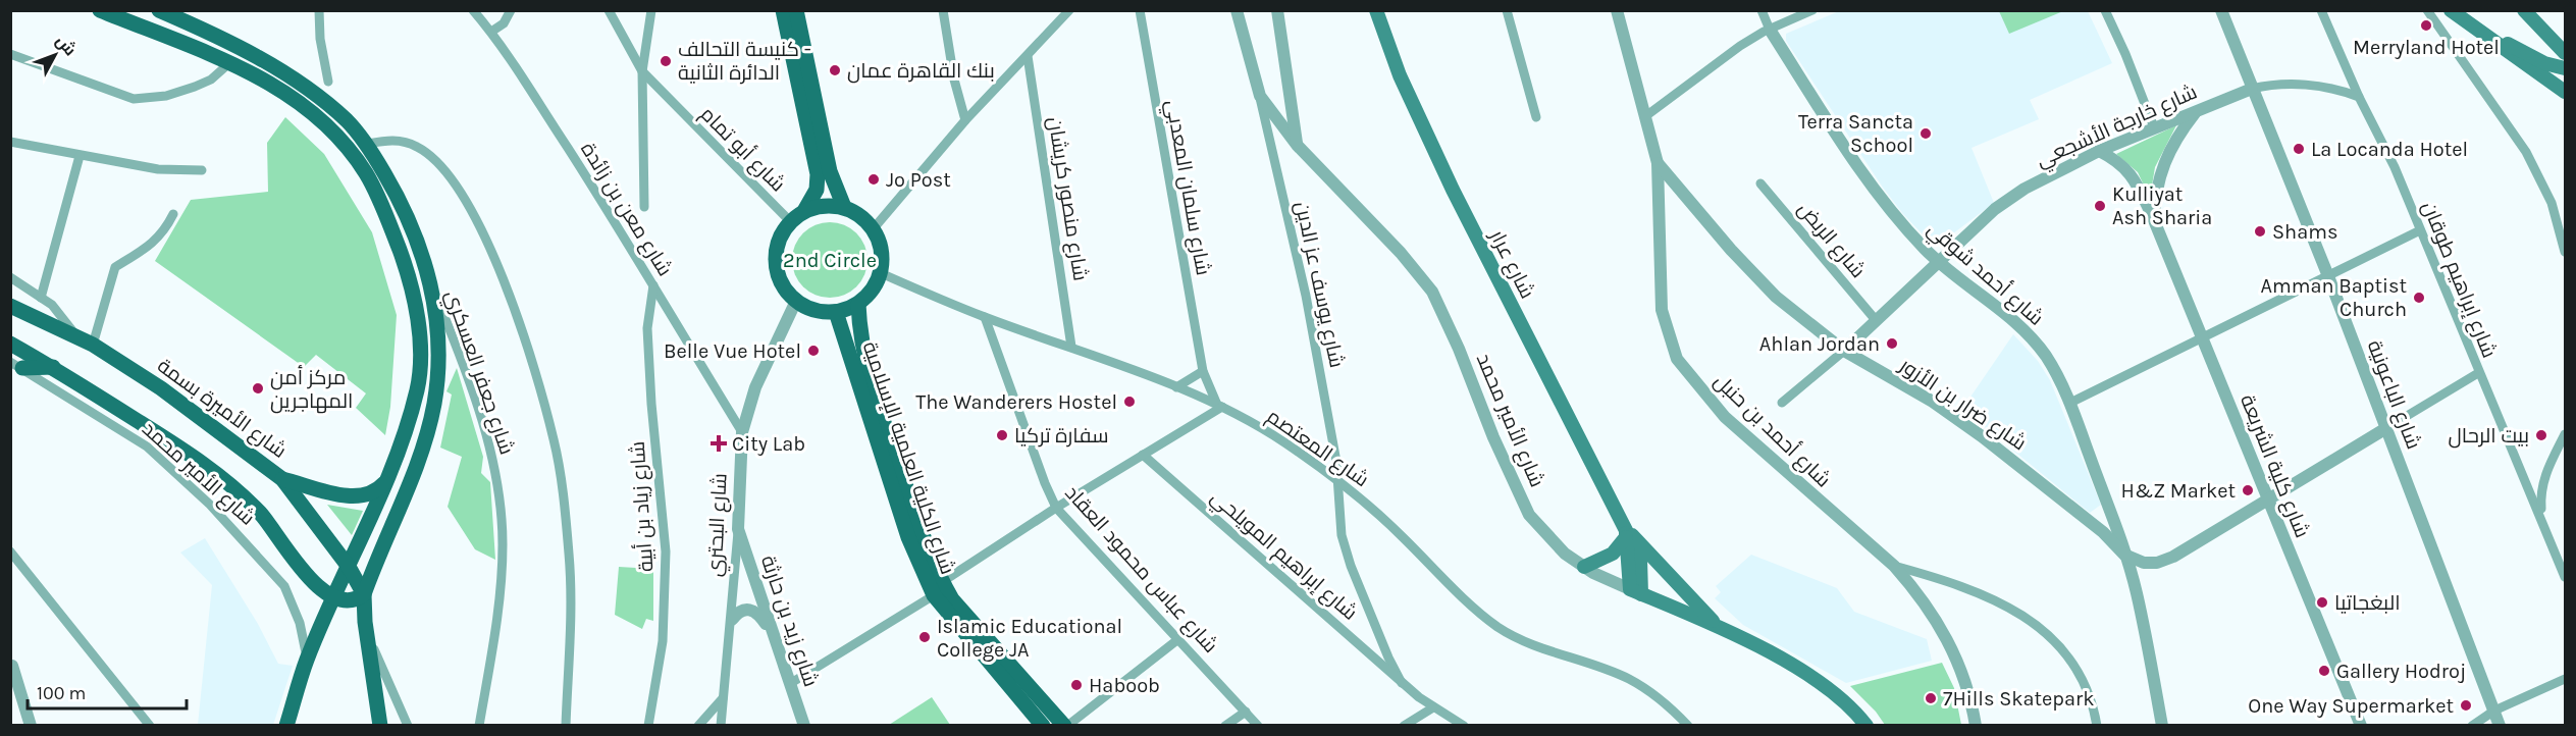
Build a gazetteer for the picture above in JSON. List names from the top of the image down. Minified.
{"streets":{"main road":["شارع عرار","شارع الأميرة بسمة","شارع الأمير محمد","شارع الكلية العلمية الإسلامية"],"street":["شارع خارجة الأشجعي","شارع أبو تمام","شارع سلمان المعدبي","شارع منصور كريشان","شارع معن بن زائدة","شارع الربض","شارع أحمد شوقي","شارع إبراهيم طوقان","شارع يوسف عز الدين","شارع جعفر العسكري","شارع الباعونية","شارع ضرار بن الأزور","شارع أحمد بن حنبل","شارع المعتصم","شارع كلية الشريعة","شارع زياد بن أبية","شارع البحتري","شارع إبراهيم المويلحي","شارع عباس محمود العقاد","شارع زيد بن حارثة"]},"crossings":[["شارع خارجة الأشجعي","شارع الربض"],["شارع خارجة الأشجعي","شارع أحمد شوقي"],["شارع خارجة الأشجعي","شارع الباعونية"],["شارع خارجة الأشجعي","شارع ضرار بن الأزور"],["شارع خارجة الأشجعي","شارع كلية الشريعة"],["شارع أبو تمام","شارع المعتصم"],["شارع أبو تمام","شارع الكلية العلمية الإسلامية"],["شارع أبو تمام","شارع البحتري"],["شارع سلمان المعدبي","شارع المعتصم"],["شارع منصور كريشان","شارع المعتصم"],["شارع معن بن زائدة","شارع زياد بن أبية"],["شارع معن بن زائدة","شارع البحتري"],["شارع عرار","شارع الأمير محمد"],["شارع أحمد شوقي","شارع ضرار بن الأزور"],["شارع يوسف عز الدين","شارع الأمير محمد"],["شارع يوسف عز الدين","شارع المعتصم"],["شارع يوسف عز الدين","شارع إبراهيم المويلحي"],["شارع ضرار بن الأزور","شارع أحمد بن حنبل"],["شارع المعتصم","شارع الكلية العلمية الإسلامية"],["شارع المعتصم","شارع البحتري"],["شارع المعتصم","شارع عباس محمود العقاد"],["شارع الكلية العلمية الإسلامية","شارع البحتري"],["شارع البحتري","شارع زيد بن حارثة"]],"parks":["2nd Circle"],"places":{"other":["Merryland Hotel","كنيسة التحالف - الدائرة الثانية","بنك القاهرة عمان","Terra Sancta School","La Locanda Hotel","Jo Post","Kulliyat Ash Sharia","Shams","Amman Baptist Church","Ahlan Jordan","Belle Vue Hotel","مركز أمن المهاجرين","The Wanderers Hostel","سفارة تركيا","بيت الرحال","H&Z Market","البغجاتيا","Islamic Educational College JA","Gallery Hodroj","Haboob","7Hills Skatepark","One Way Supermarket"],"health":["City Lab"]},"scale_bar":"100 m","north":"top right"}
